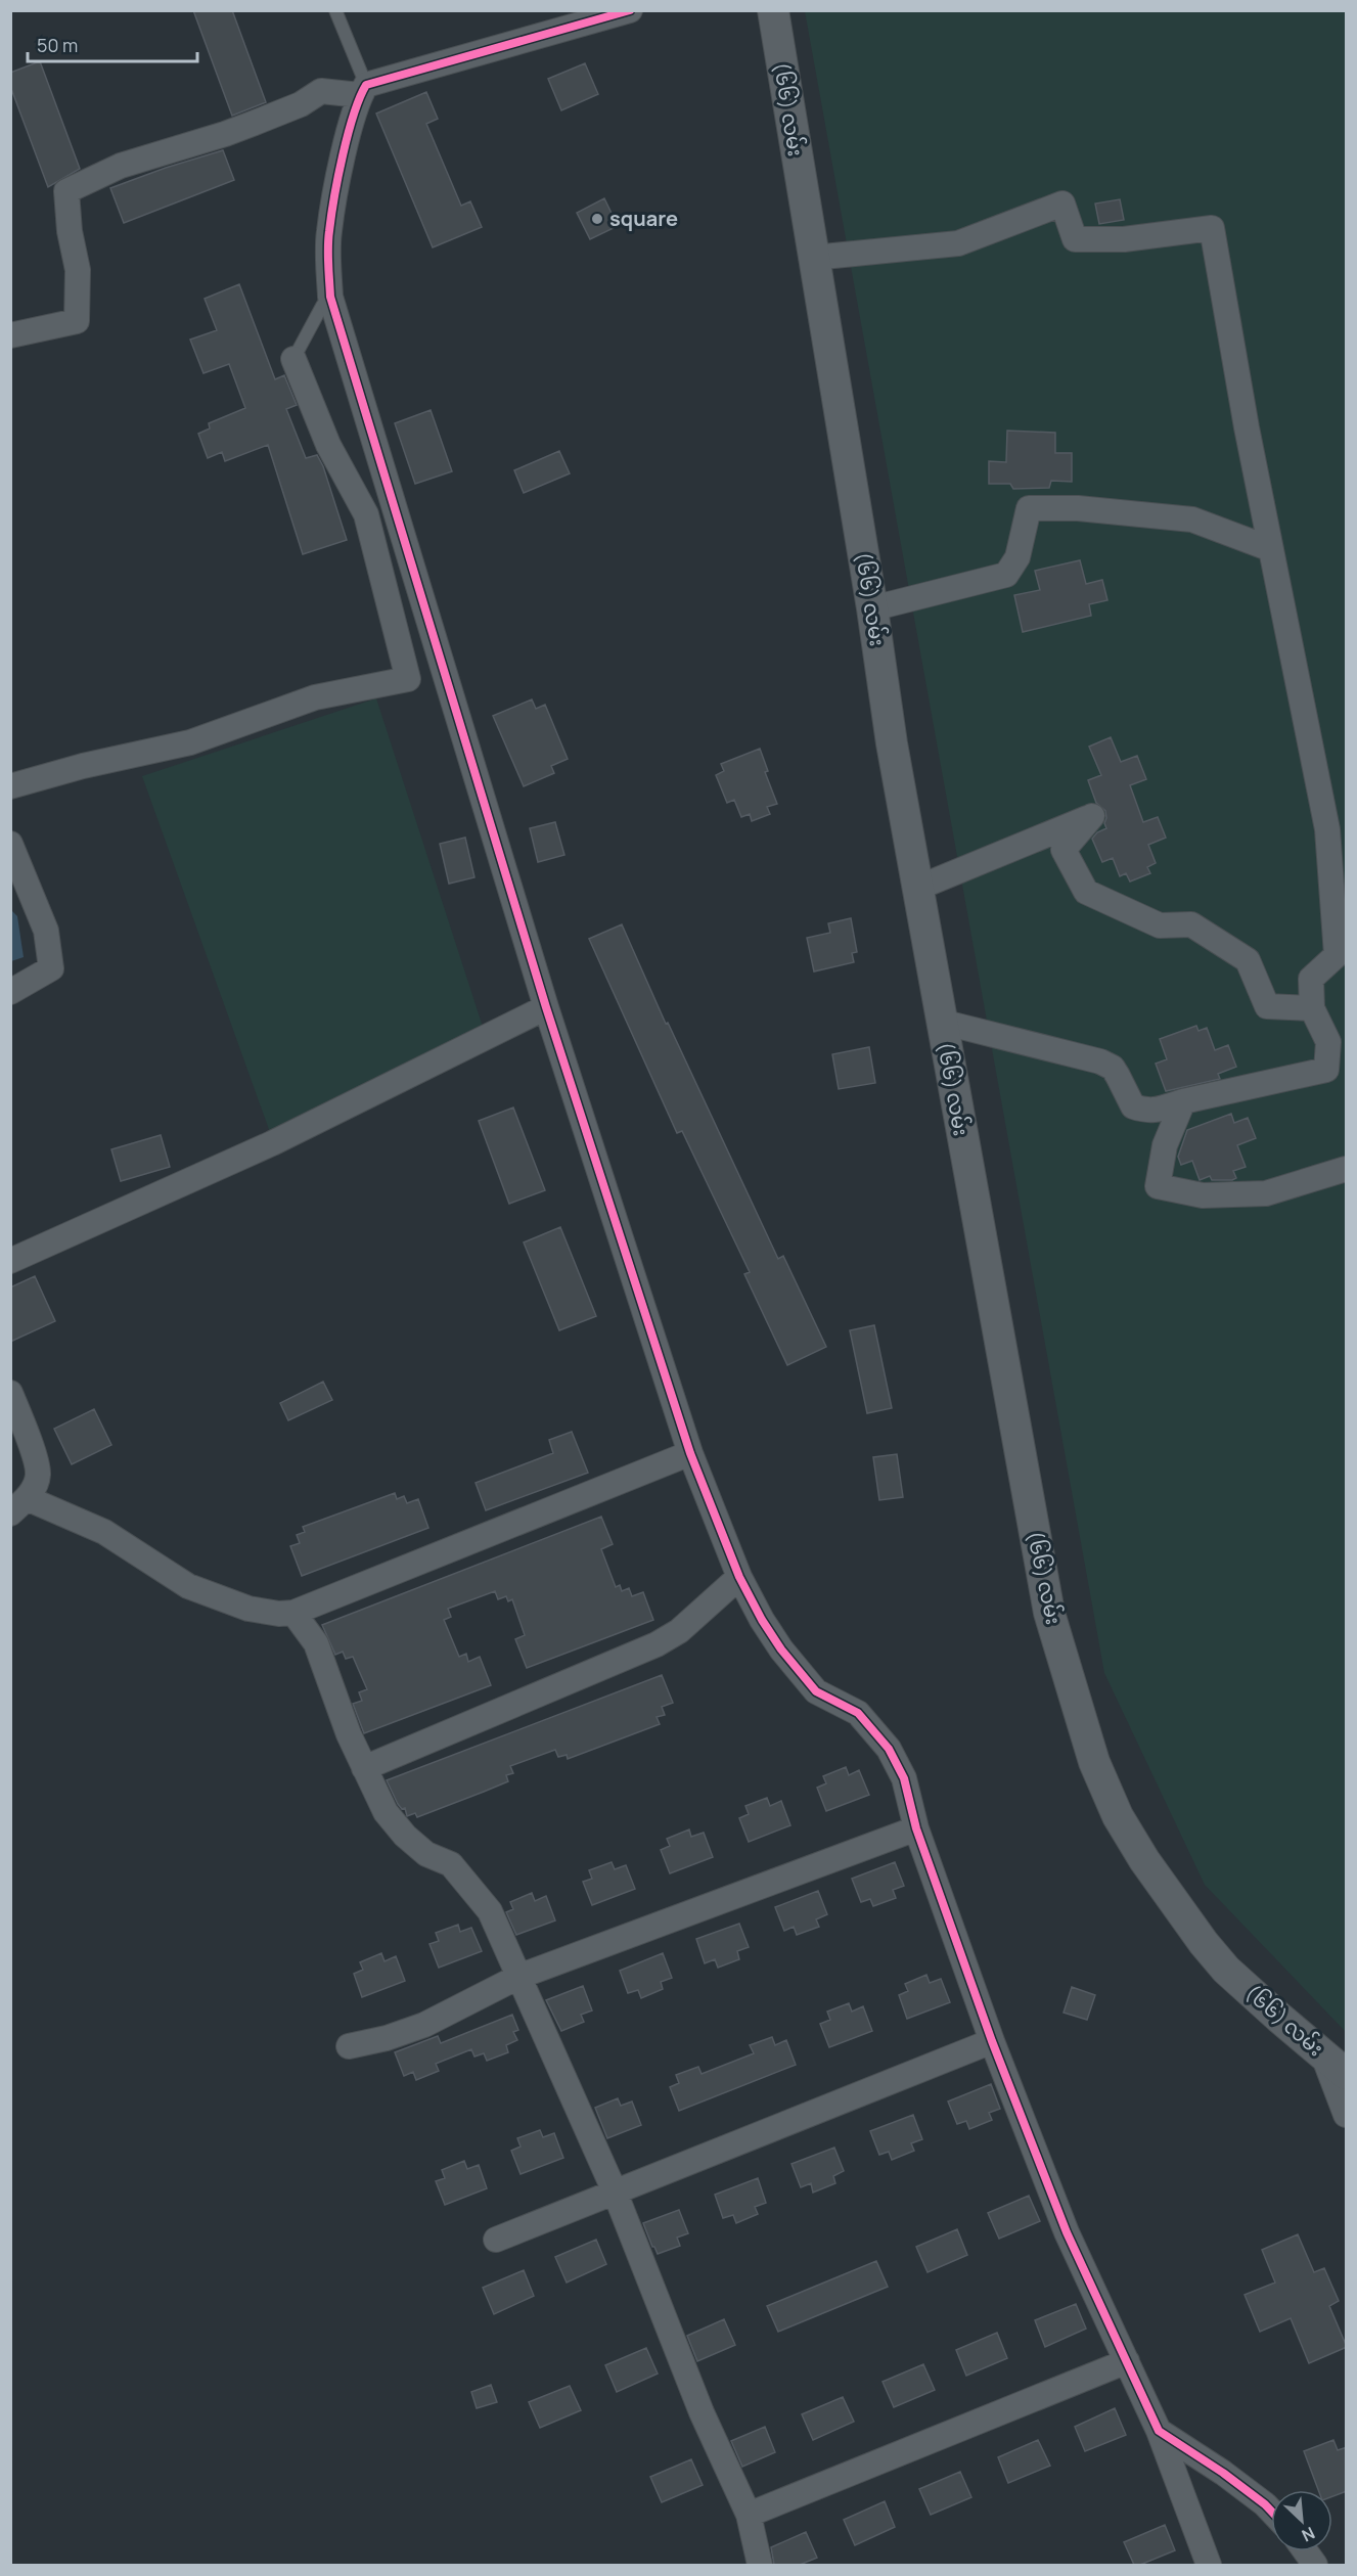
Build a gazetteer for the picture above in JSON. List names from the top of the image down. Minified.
{"streets":{"street":["(၆၆) လမ်း"]},"places":["square"],"scale_bar":"50 m","north":"bottom right"}
